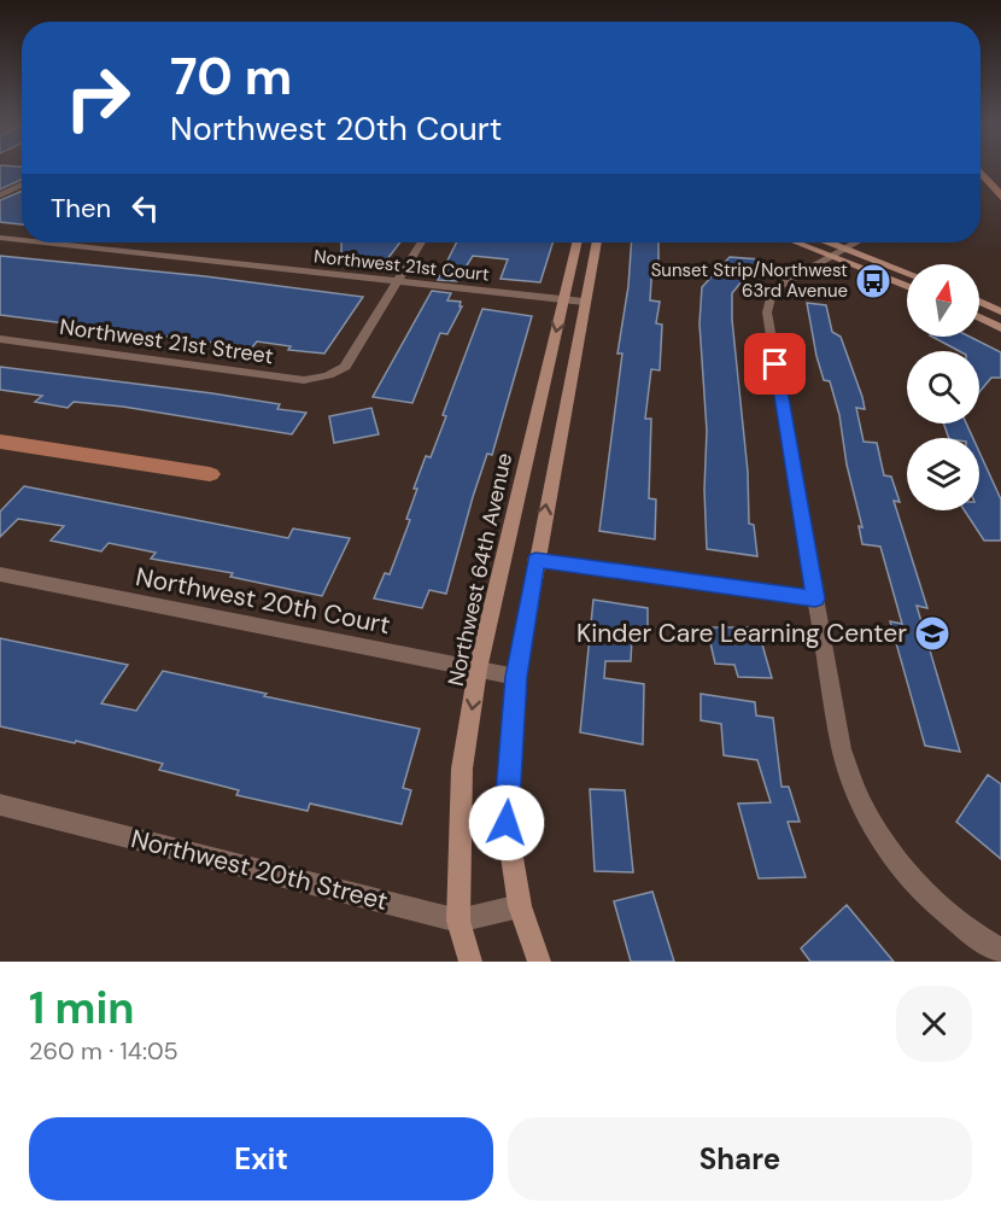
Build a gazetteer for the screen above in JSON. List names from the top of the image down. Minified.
{"streets":{"street":["Northwest 21st Court","Northwest 21st Street","Northwest 64th Avenue","Northwest 20th Court","Northwest 20th Street"]},"crossings":[["Northwest 21st Court","Northwest 21st Street"],["Northwest 21st Court","Northwest 64th Avenue"],["Northwest 64th Avenue","Northwest 20th Court"],["Northwest 64th Avenue","Northwest 20th Street"]],"places":{"bus stop":["Sunset Strip/Northwest 63rd Avenue"],"school or university":["Kinder Care Learning Center"]},"north":"top","page":{"turn":["70 m","Northwest 20th Court"],"then":"Then","heading":["1 min","260 m · 14:05"],"buttons":["Exit","Share"]}}
